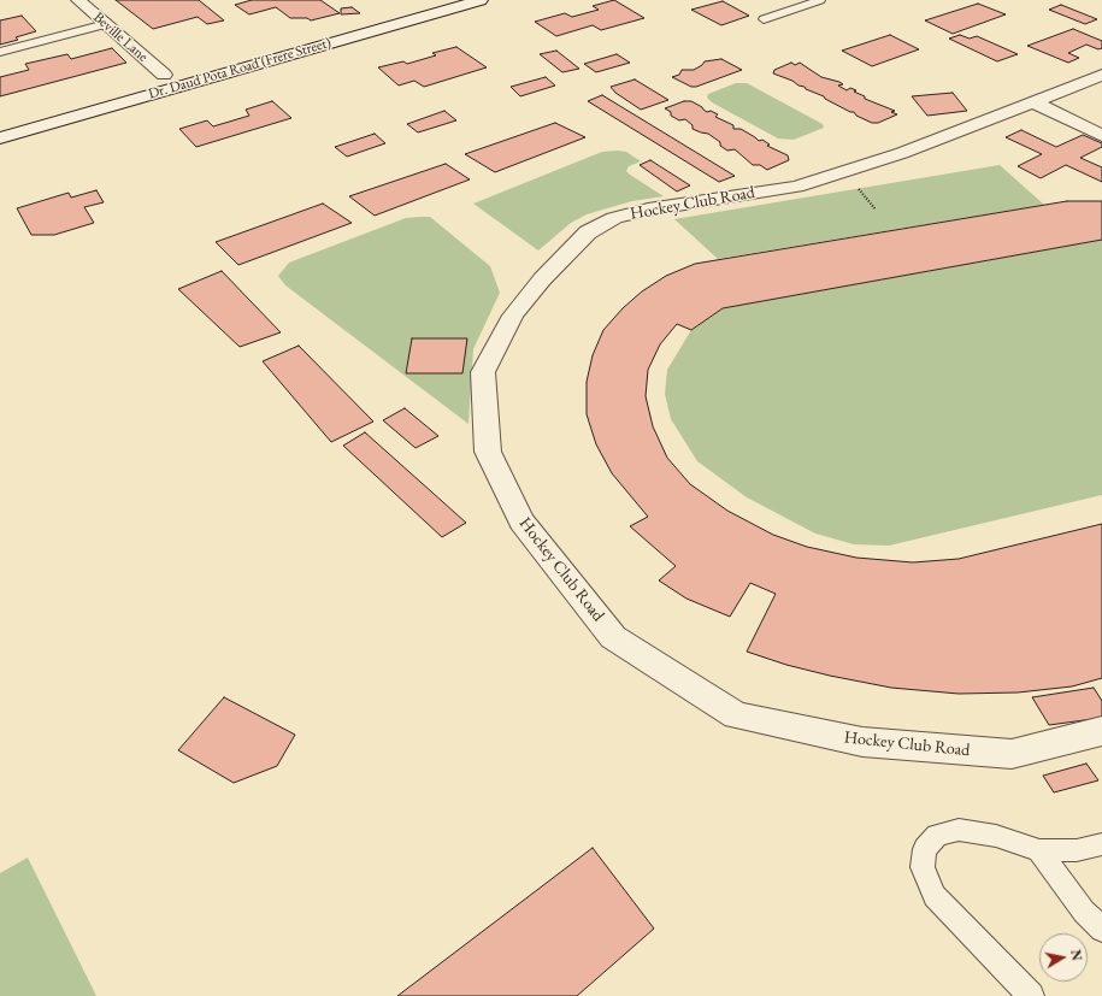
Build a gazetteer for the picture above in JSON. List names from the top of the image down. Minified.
{"streets":{"street":["Beville Lane","Dr. Daud Pota Road (Frere Street)","Hockey Club Road"]},"crossings":[["Beville Lane","Dr. Daud Pota Road (Frere Street)"]],"north":"right"}
